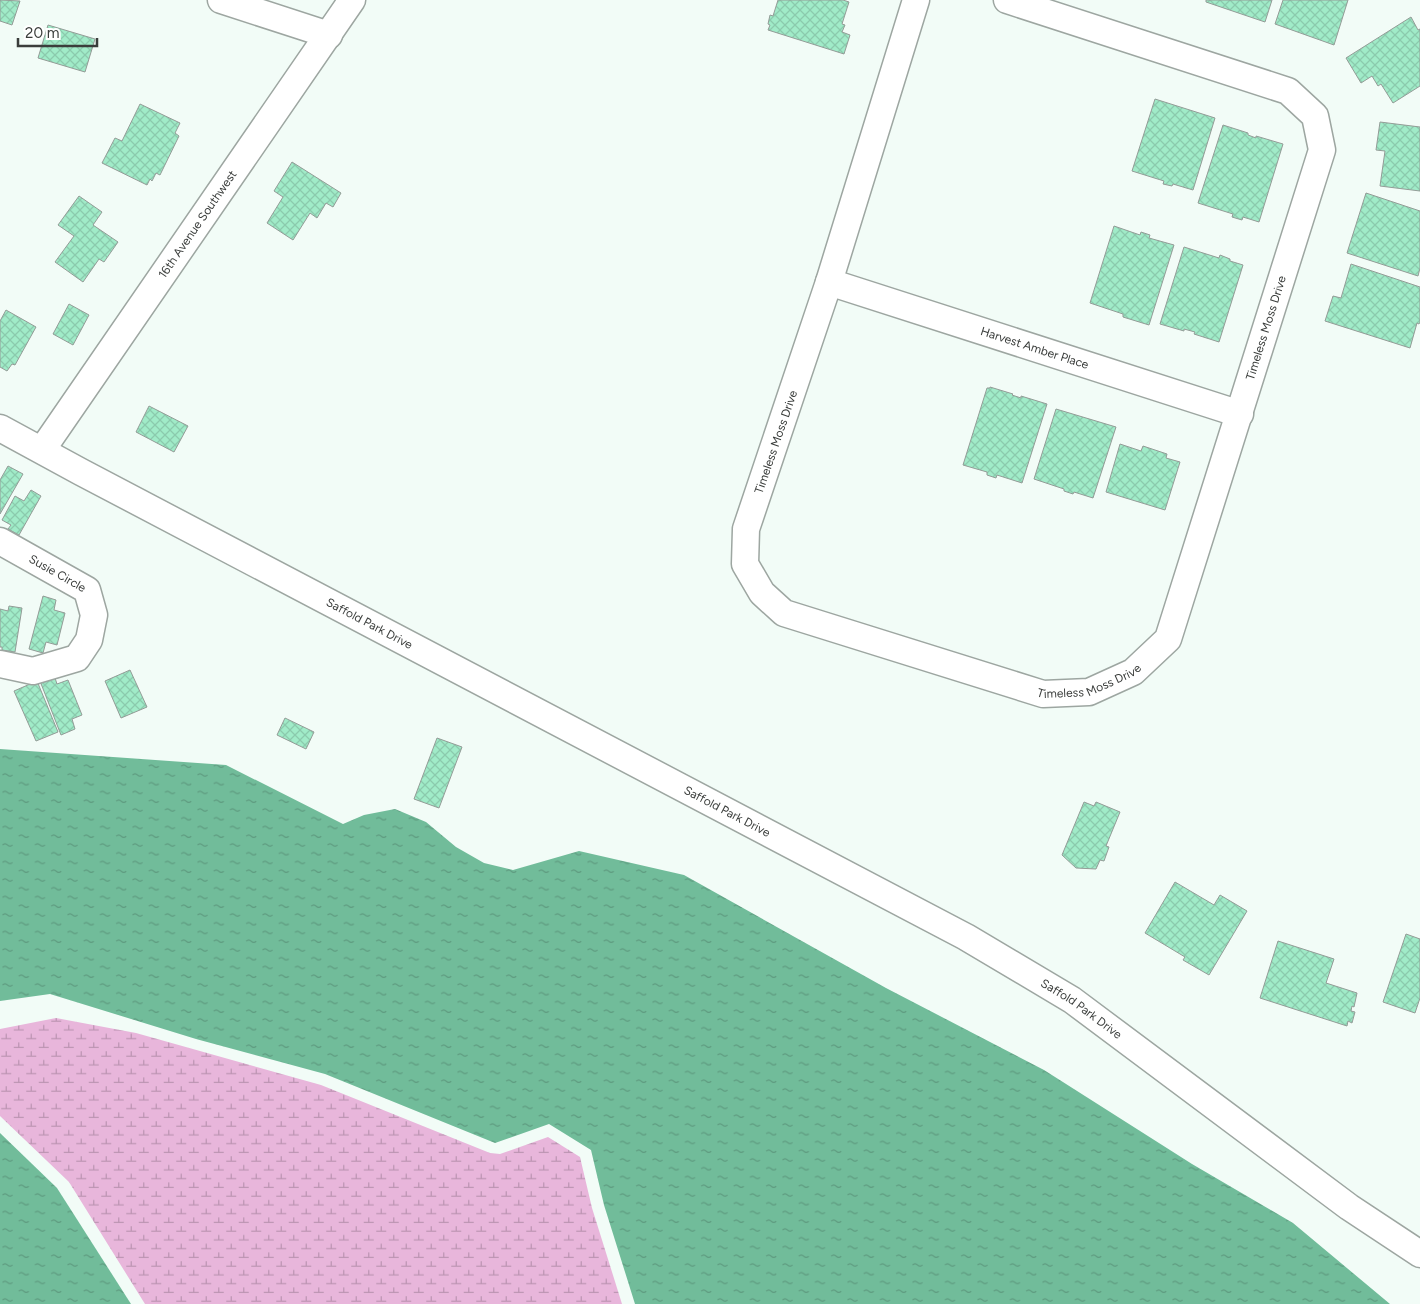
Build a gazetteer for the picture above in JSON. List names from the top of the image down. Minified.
{"streets":{"street":["16th Avenue Southwest","Timeless Moss Drive","Harvest Amber Place","Susie Circle","Saffold Park Drive"]},"crossings":[["16th Avenue Southwest","Saffold Park Drive"],["Timeless Moss Drive","Harvest Amber Place"]],"scale_bar":"20 m"}
